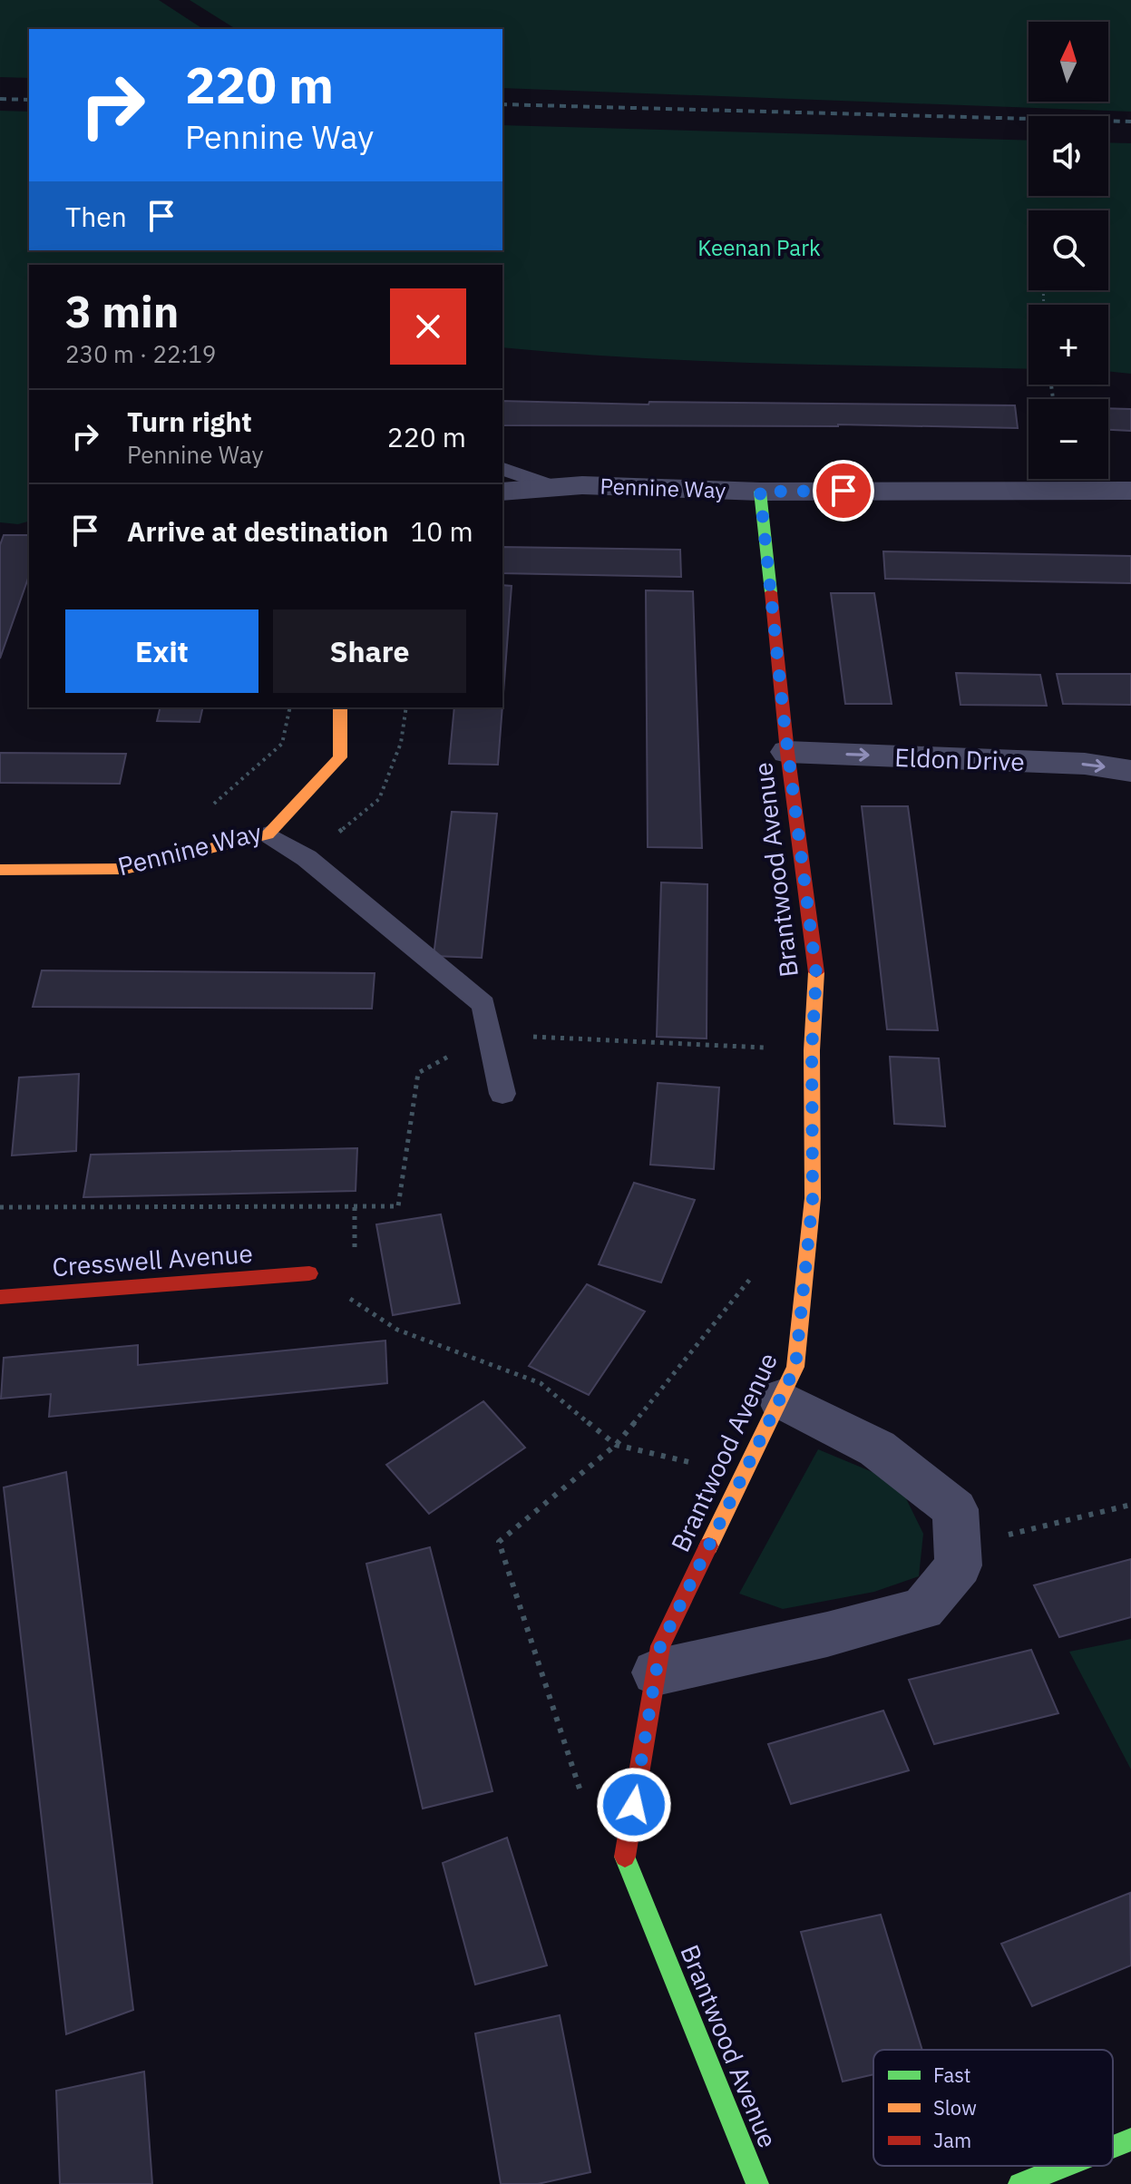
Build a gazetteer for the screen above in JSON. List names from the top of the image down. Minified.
{"streets":{"street":["Pennine Way","Eldon Drive","Brantwood Avenue","Cresswell Avenue"]},"crossings":[["Pennine Way","Brantwood Avenue"],["Eldon Drive","Brantwood Avenue"]],"one_way":["Eldon Drive"],"parks":["Keenan Park"],"legend":["Fast","Slow","Jam"],"north":"top","page":{"map_buttons":["+","−"],"turn":["220 m","Pennine Way"],"then":"Then","heading":["3 min","230 m · 22:19"],"list":[{"name":"Turn right","note":"Pennine Way","value":"220 m"},{"name":"Arrive at destination","value":"10 m"}],"buttons":["Exit","Share"]}}
